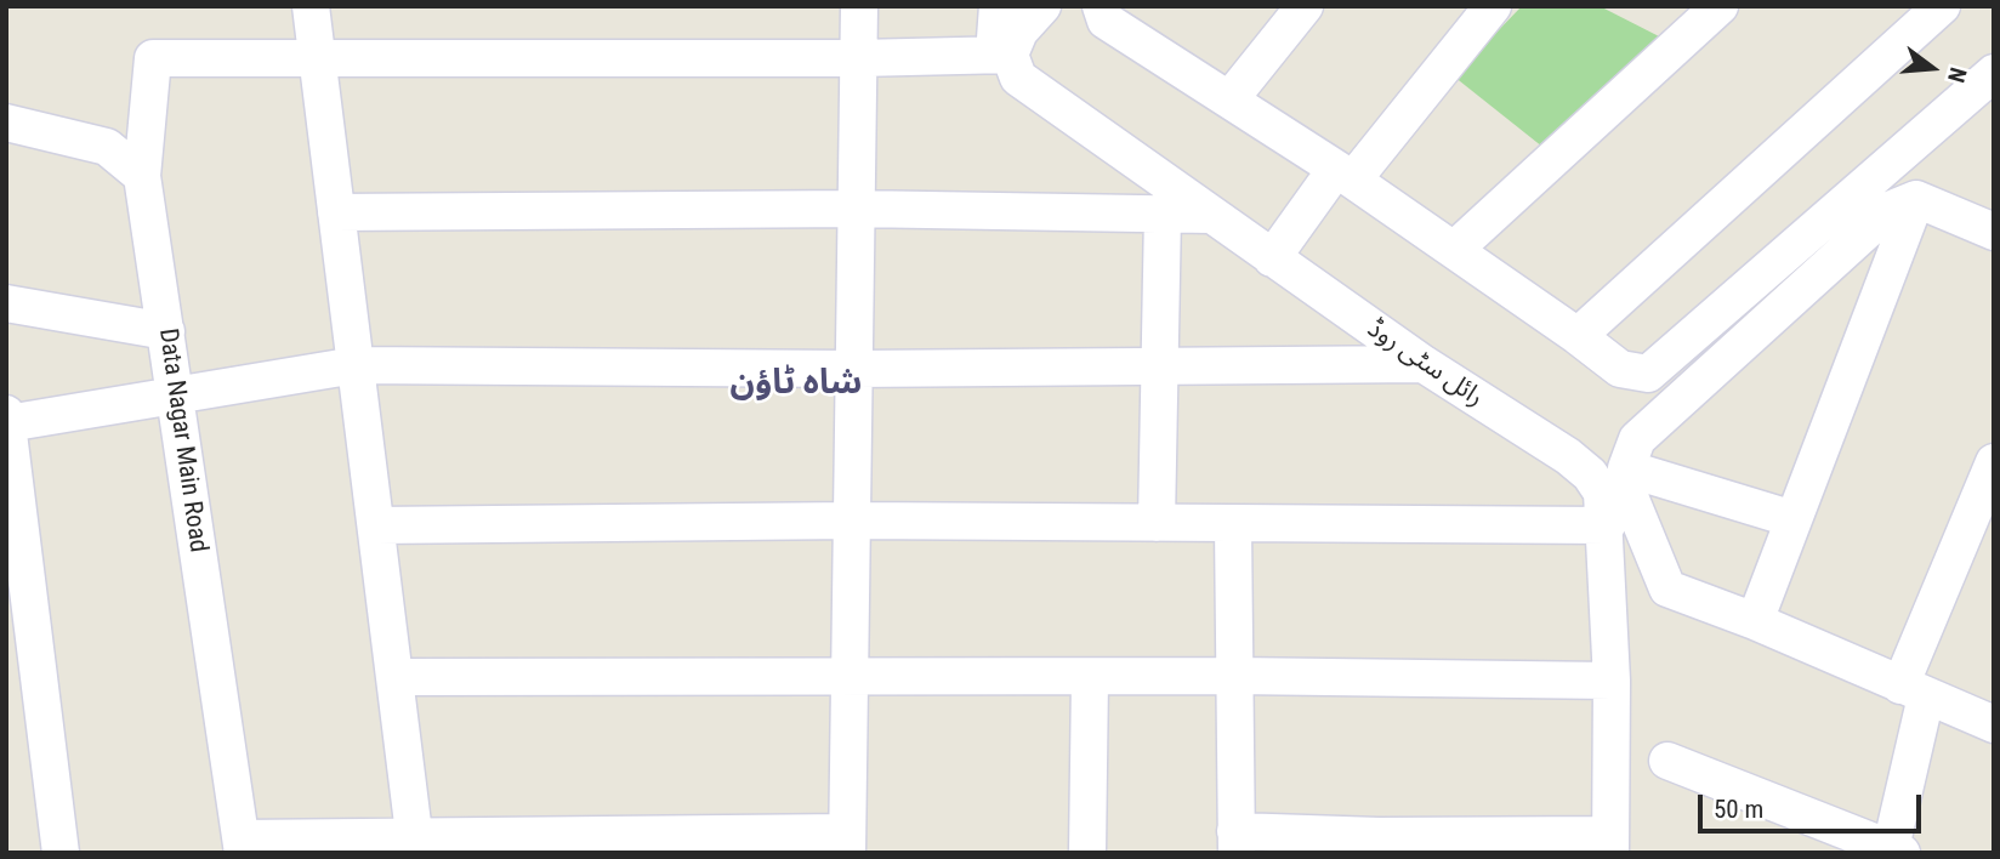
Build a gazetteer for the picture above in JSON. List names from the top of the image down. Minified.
{"streets":{"street":["رائل سٹی روڈ","Data Nagar Main Road"]},"districts":["شاہ ٹاؤن"],"scale_bar":"50 m","north":"right"}
